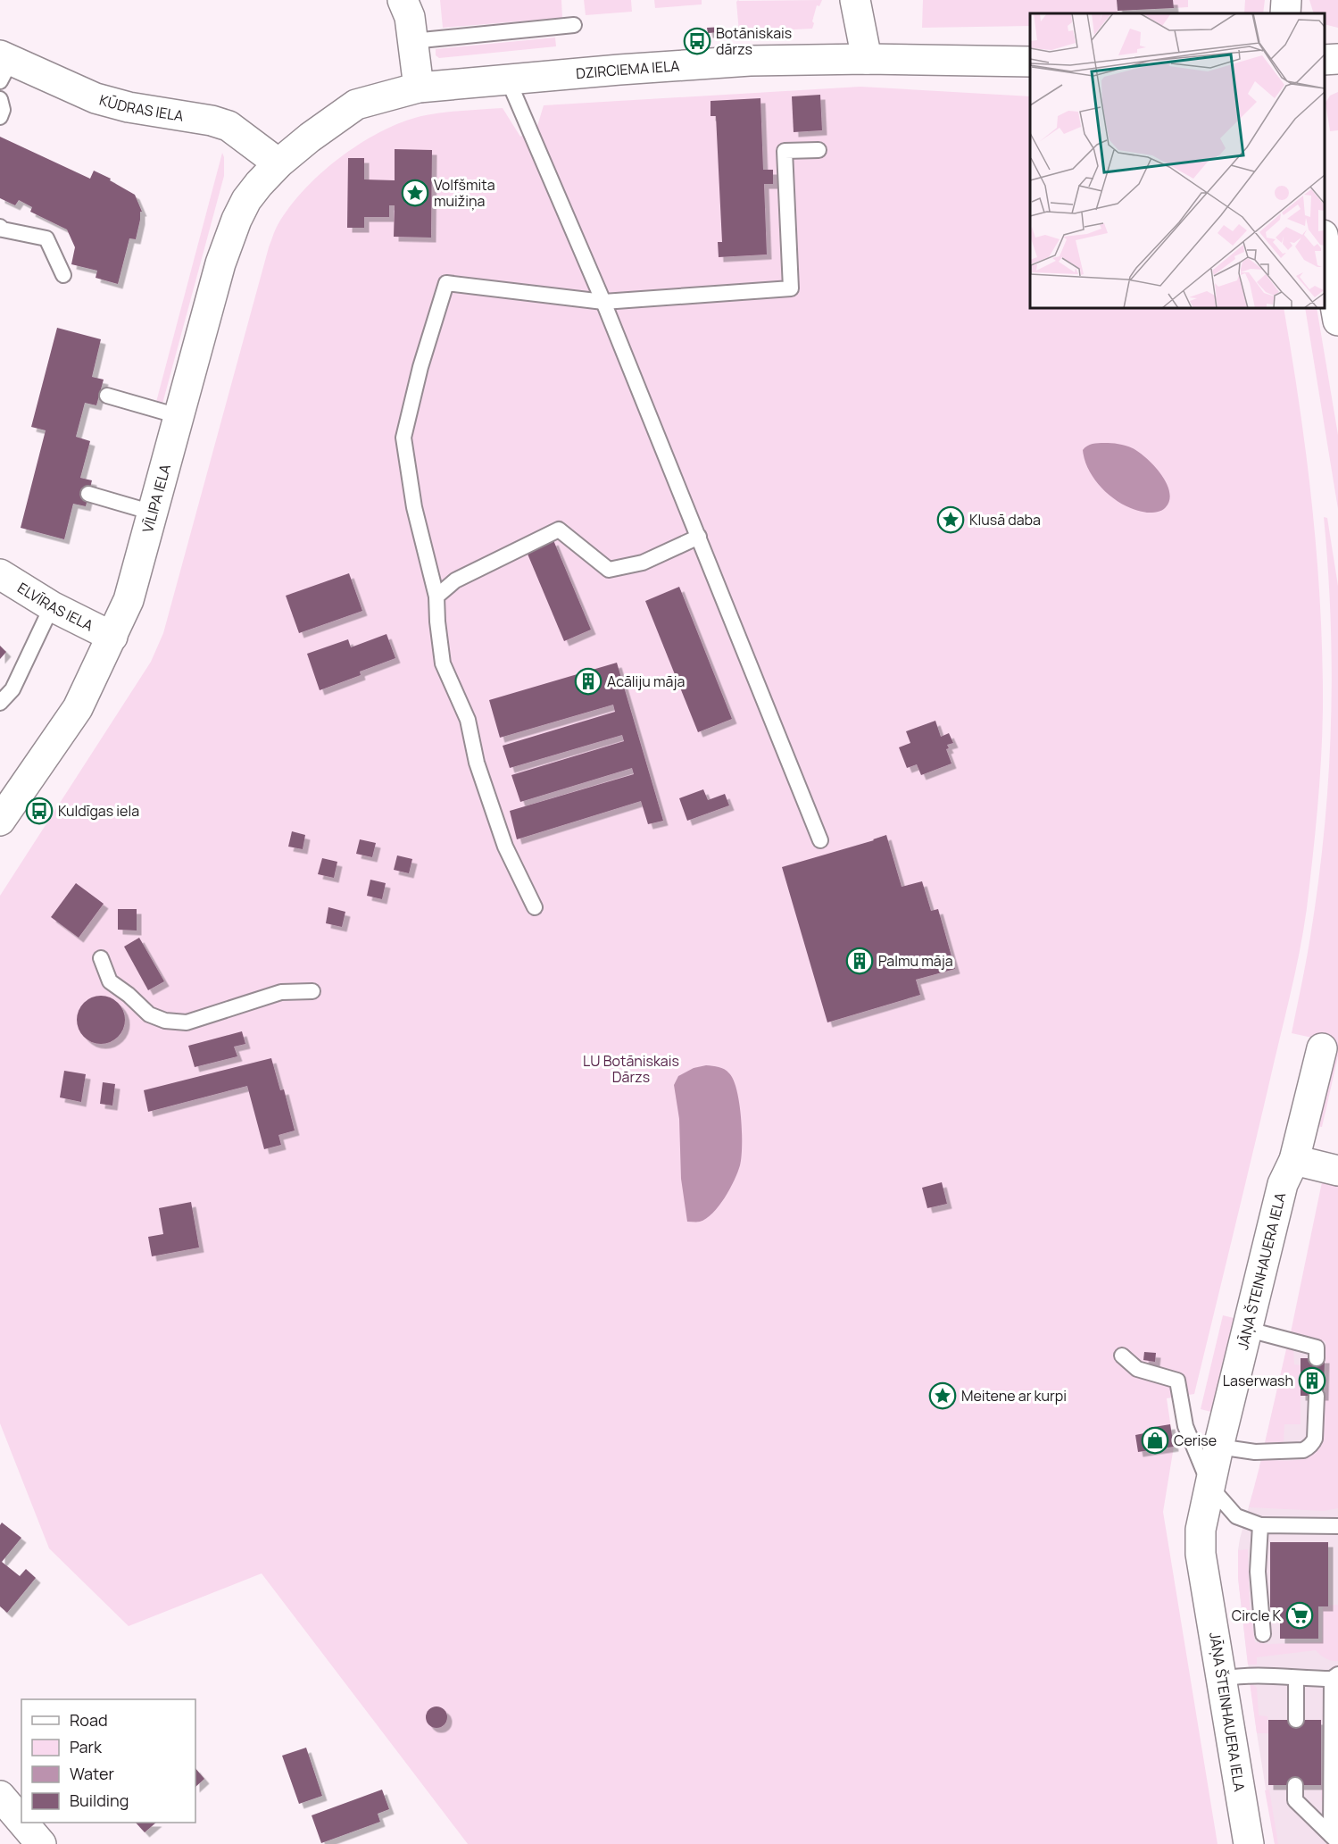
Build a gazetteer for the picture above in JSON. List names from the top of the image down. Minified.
{"streets":{"street":["DZIRCIEMA IELA","KŪDRAS IELA","VĪLIPA IELA","ELVĪRAS IELA","JĀŅA ŠTEINHAUERA IELA"]},"crossings":[["DZIRCIEMA IELA","KŪDRAS IELA"],["DZIRCIEMA IELA","VĪLIPA IELA"],["KŪDRAS IELA","VĪLIPA IELA"],["VĪLIPA IELA","ELVĪRAS IELA"]],"parks":["LU Botāniskais Dārzs"],"places":{"bus stop":["Botāniskais dārzs","Kuldīgas iela"],"place":["Volfšmita muižiņa","Klusā daba","Meitene ar kurpi"],"building":["Acāliju māja","Palmu māja","Laserwash"],"shop":["Cerise"],"supermarket":["Circle K"]},"legend":["Road","Park","Water","Building"]}
